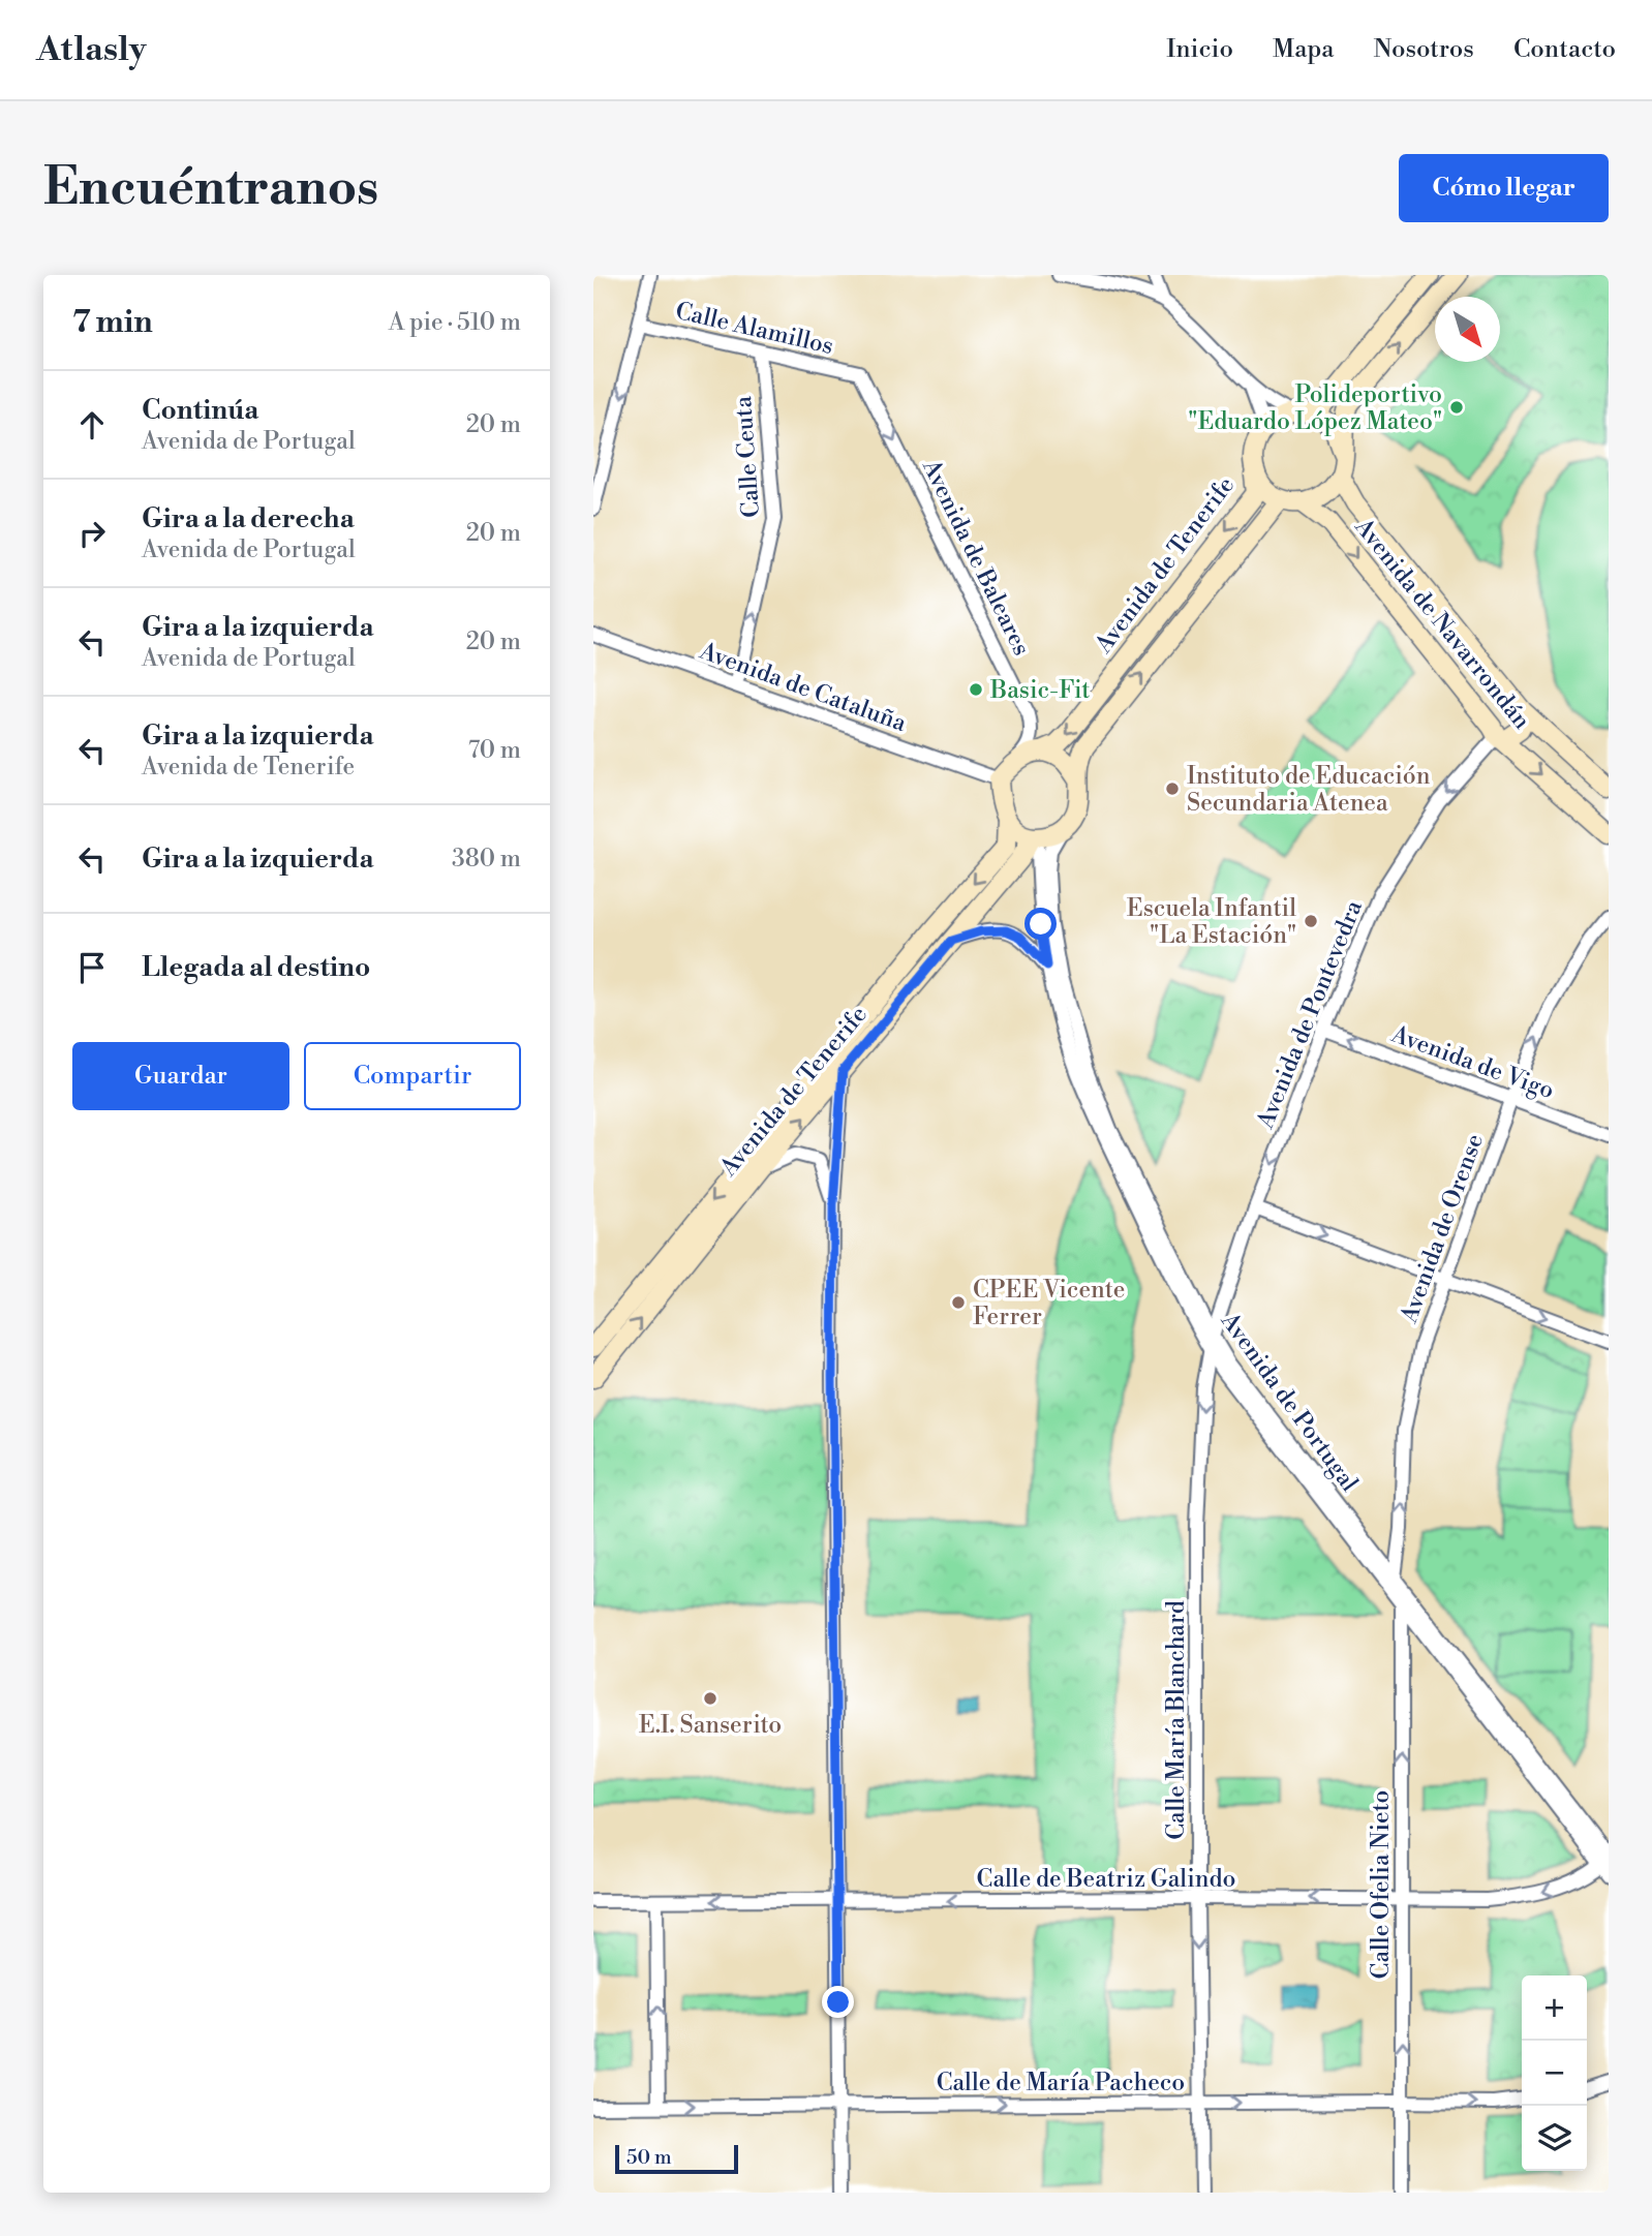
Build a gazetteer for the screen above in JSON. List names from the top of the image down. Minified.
{"streets":{"main road":["Avenida de Tenerife","Avenida de Navarrondán"],"street":["Calle Alamillos","Calle Ceuta","Avenida de Baleares","Avenida de Cataluña","Avenida de Pontevedra","Avenida de Vigo","Avenida de Orense","Avenida de Portugal","Calle María Blanchard","Calle de Beatriz Galindo","Calle Ofelia Nieto","Calle de María Pacheco"]},"crossings":[["Calle Alamillos","Calle Ceuta"],["Calle Alamillos","Avenida de Baleares"],["Calle Ceuta","Avenida de Cataluña"],["Avenida de Baleares","Avenida de Tenerife"],["Avenida de Baleares","Avenida de Cataluña"],["Avenida de Baleares","Avenida de Portugal"],["Avenida de Tenerife","Avenida de Navarrondán"],["Avenida de Tenerife","Avenida de Cataluña"],["Avenida de Tenerife","Avenida de Portugal"],["Avenida de Navarrondán","Avenida de Pontevedra"],["Avenida de Cataluña","Avenida de Portugal"],["Avenida de Pontevedra","Avenida de Vigo"],["Avenida de Pontevedra","Avenida de Portugal"],["Avenida de Pontevedra","Calle María Blanchard"],["Avenida de Vigo","Avenida de Orense"],["Avenida de Orense","Avenida de Portugal"],["Avenida de Orense","Calle Ofelia Nieto"],["Avenida de Portugal","Calle María Blanchard"],["Avenida de Portugal","Calle de Beatriz Galindo"],["Avenida de Portugal","Calle Ofelia Nieto"],["Calle María Blanchard","Calle de Beatriz Galindo"],["Calle María Blanchard","Calle de María Pacheco"],["Calle de Beatriz Galindo","Calle Ofelia Nieto"],["Calle Ofelia Nieto","Calle de María Pacheco"]],"one_way":["Calle Ceuta","Avenida de Baleares","Avenida de Pontevedra","Avenida de Vigo","Avenida de Orense","Calle María Blanchard","Calle de Beatriz Galindo","Calle Ofelia Nieto","Calle de María Pacheco"],"places":["Polideportivo \"Eduardo López Mateo\"","Basic-Fit","Instituto de Educación Secundaria Atenea","Escuela Infantil \"La Estación\"","CPEE Vicente Ferrer","E.I. Sanserito"],"scale_bar":"50 m","north":"bottom right","page":{"header":"Atlasly","nav":["Inicio","Mapa","Nosotros","Contacto"],"buttons":["Cómo llegar",["Guardar","Compartir"]],"title":"Encuéntranos","heading":["7 min","A pie · 510 m"],"list":[["Continúa","Avenida de Portugal","20 m"],["Gira a la derecha","Avenida de Portugal","20 m"],["Gira a la izquierda","Avenida de Portugal","20 m"],["Gira a la izquierda","Avenida de Tenerife","70 m"],["Gira a la izquierda","380 m"],"Llegada al destino"],"map_buttons":["+","−"],"scale":"50 m"}}
